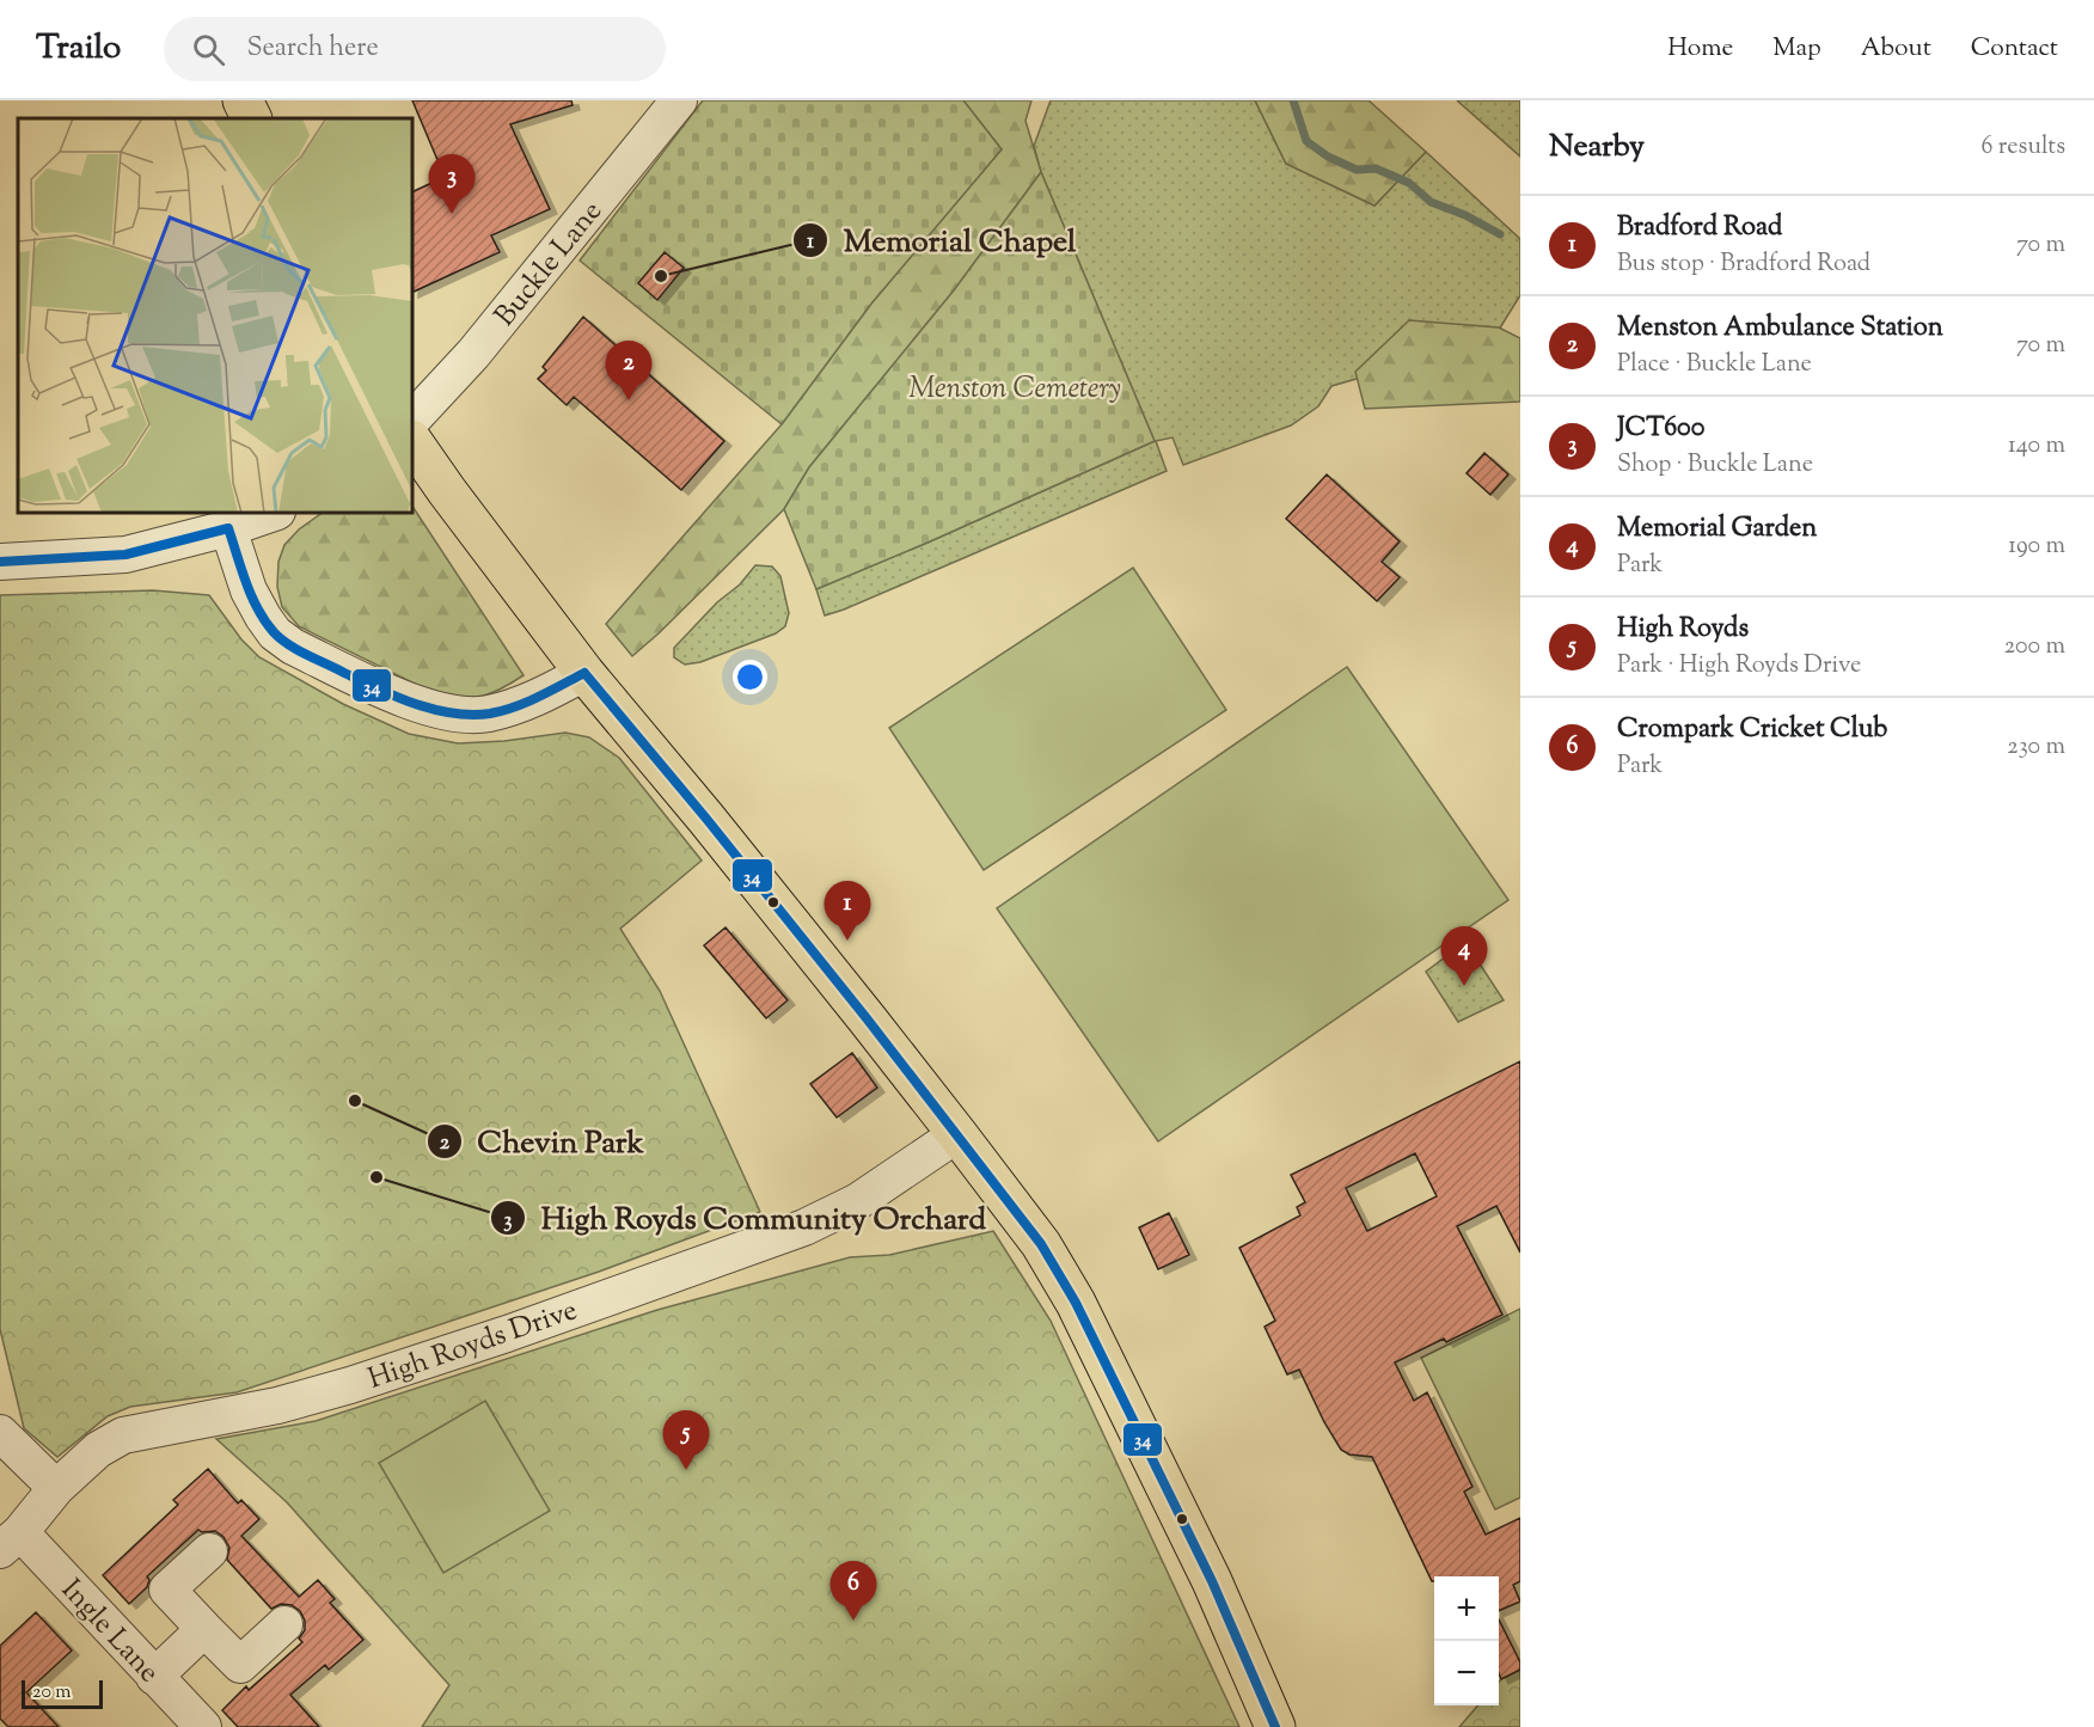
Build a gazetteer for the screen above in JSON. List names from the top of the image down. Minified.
{"streets":{"street":["Buckle Lane","High Royds Drive","Ingle Lane"]},"crossings":[["High Royds Drive","Ingle Lane"]],"parks":["Menston Cemetery"],"places":["Memorial Chapel","Chevin Park","High Royds Community Orchard"],"lines":["transit line 34"],"scale_bar":"20 m","page":{"header":"Trailo","search":"Search here","nav":["Home","Map","About","Contact"],"heading":["Nearby","6 results"],"pins":["3","2","1","4","5","6"],"list":[{"mark":"1","name":"Bradford Road","note":"Bus stop · Bradford Road","value":"70 m"},{"mark":"2","name":"Menston Ambulance Station","note":"Place · Buckle Lane","value":"70 m"},{"mark":"3","name":"JCT600","note":"Shop · Buckle Lane","value":"140 m"},{"mark":"4","name":"Memorial Garden","note":"Park","value":"190 m"},{"mark":"5","name":"High Royds","note":"Park · High Royds Drive","value":"200 m"},{"mark":"6","name":"Crompark Cricket Club","note":"Park","value":"230 m"}],"map_buttons":["+","−"],"scale":"20 m"}}
